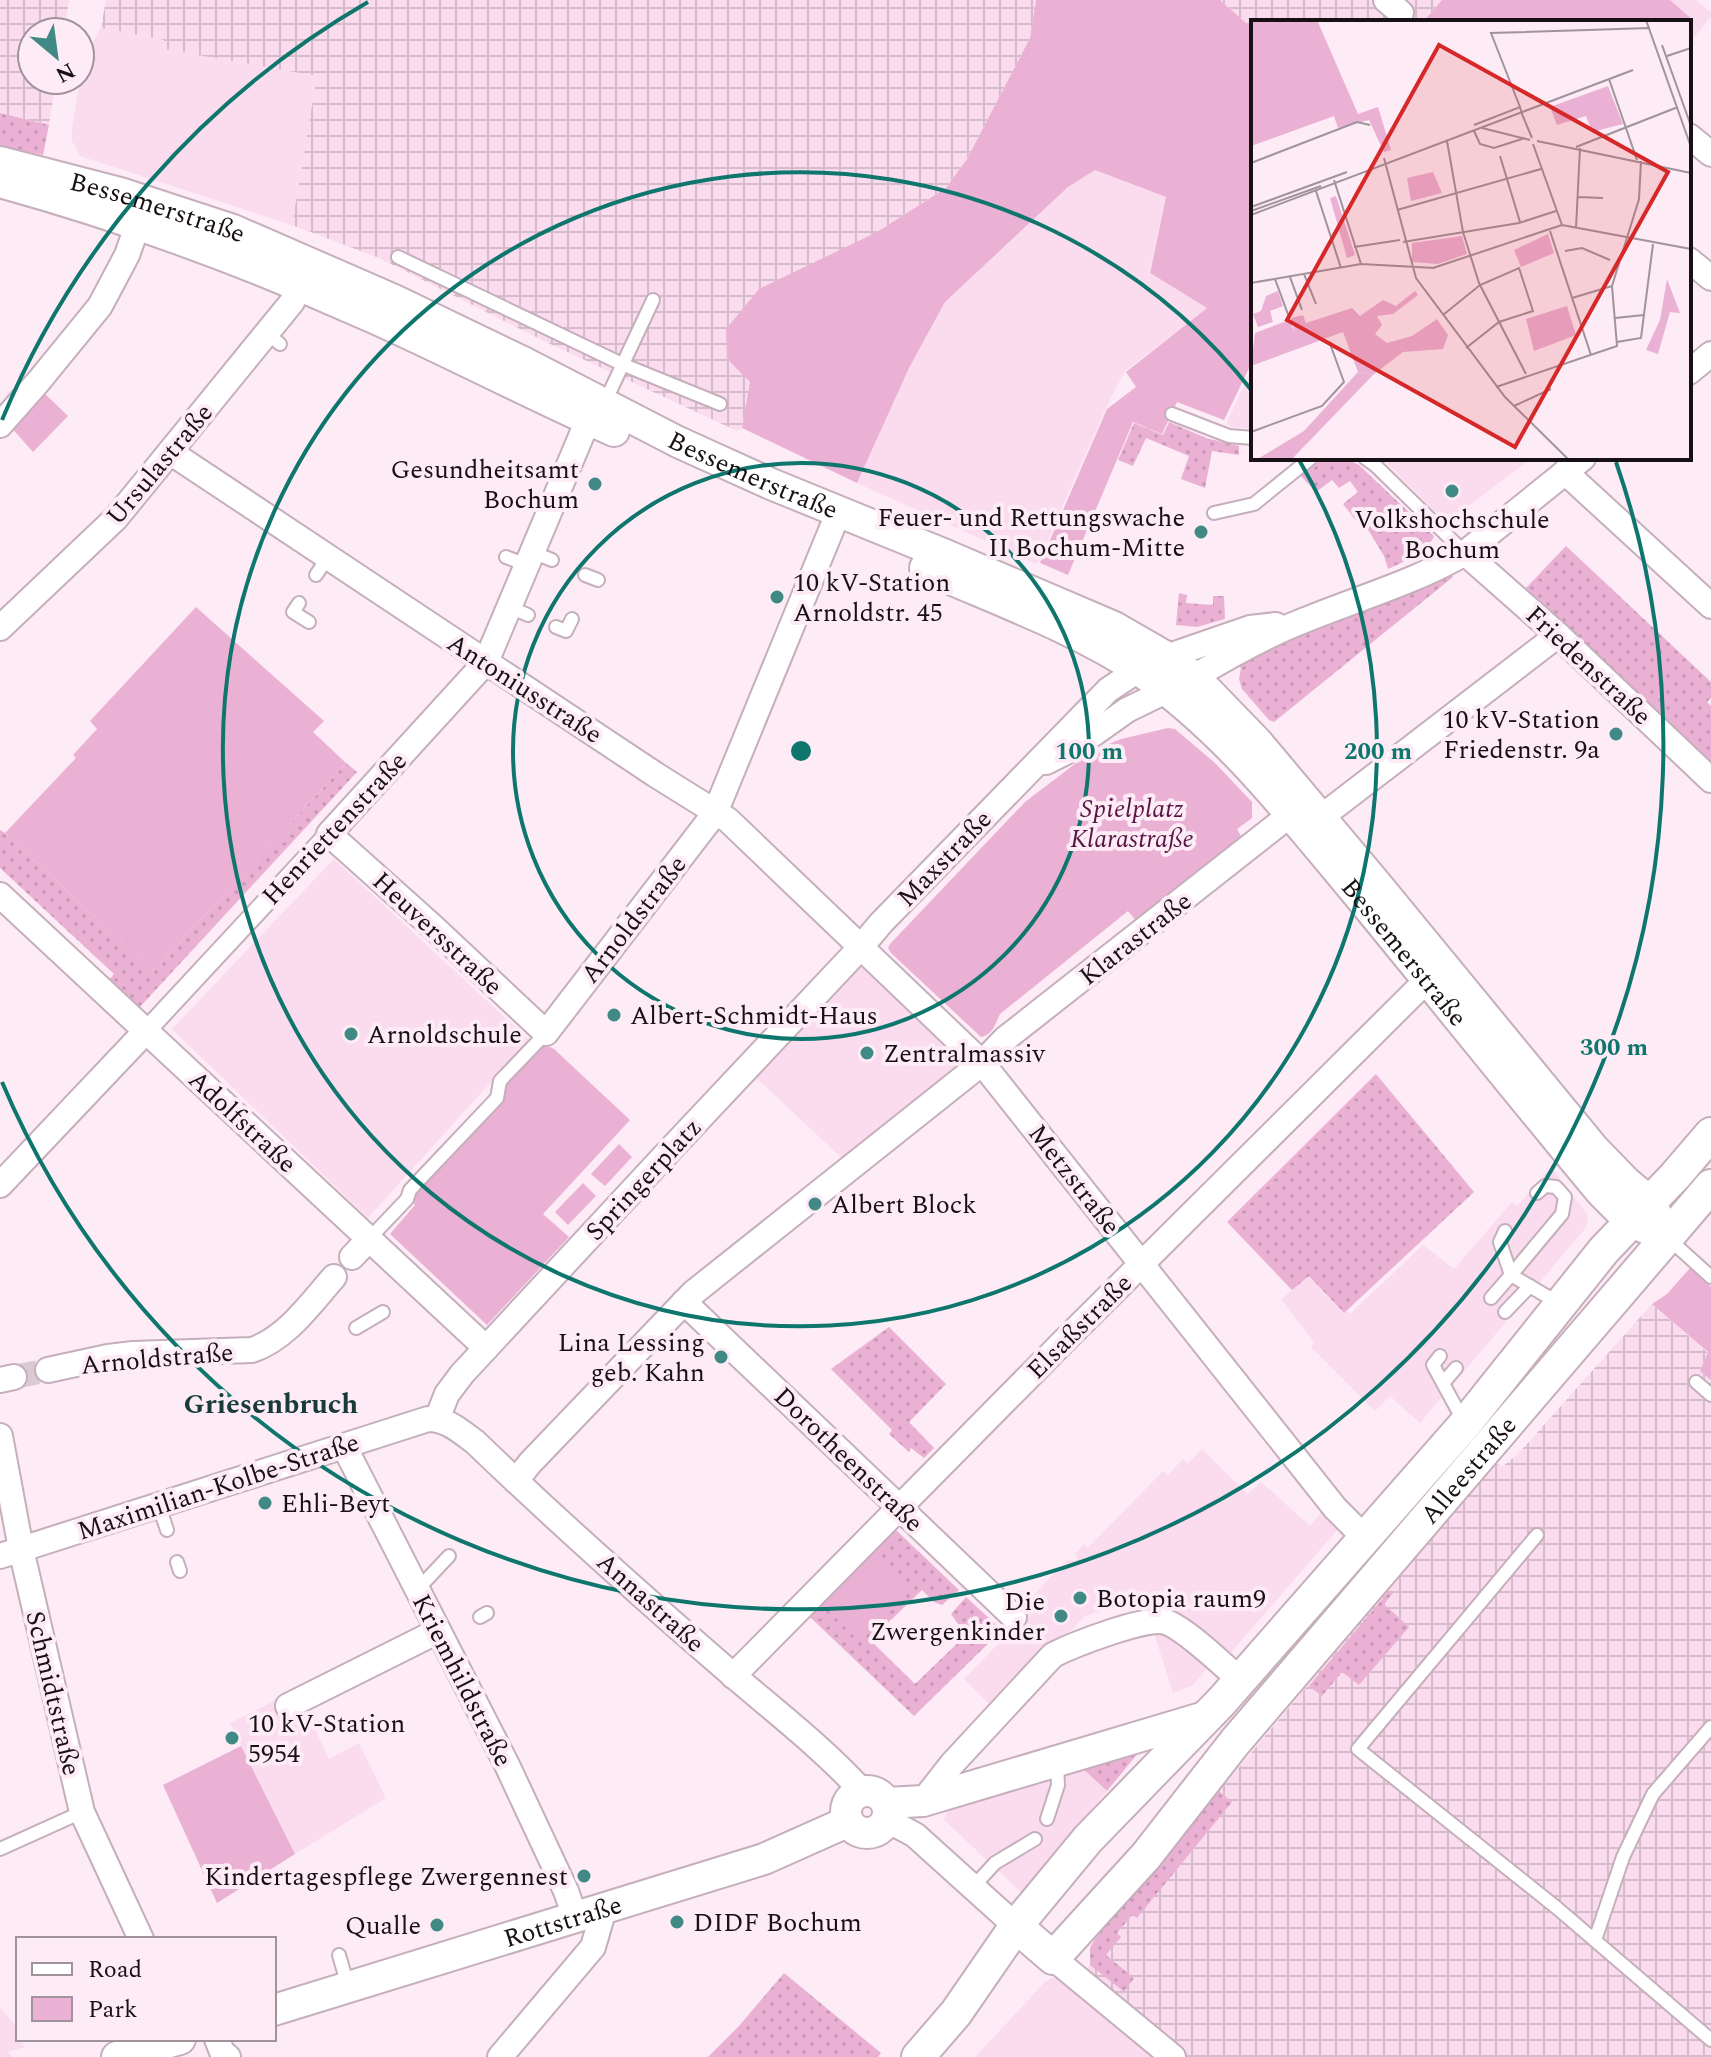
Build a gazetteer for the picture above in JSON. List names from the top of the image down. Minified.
{"streets":{"main road":["Alleestraße"],"street":["Bessemerstraße","Ursulastraße","Friedenstraße","Antoniusstraße","Henriettenstraße","Maxstraße","Arnoldstraße","Heuversstraße","Klarastraße","Adolfstraße","Springerplatz","Metzstraße","Elsaßstraße","Dorotheenstraße","Maximilian-Kolbe-Straße","Annastraße","Kriemhildstraße","Schmidtstraße","Rottstraße"]},"crossings":[["Bessemerstraße","Ursulastraße"],["Bessemerstraße","Henriettenstraße"],["Bessemerstraße","Maxstraße"],["Bessemerstraße","Arnoldstraße"],["Bessemerstraße","Klarastraße"],["Bessemerstraße","Elsaßstraße"],["Bessemerstraße","Alleestraße"],["Ursulastraße","Antoniusstraße"],["Friedenstraße","Klarastraße"],["Antoniusstraße","Henriettenstraße"],["Antoniusstraße","Maxstraße"],["Antoniusstraße","Arnoldstraße"],["Antoniusstraße","Springerplatz"],["Antoniusstraße","Metzstraße"],["Henriettenstraße","Heuversstraße"],["Henriettenstraße","Adolfstraße"],["Maxstraße","Springerplatz"],["Maxstraße","Metzstraße"],["Arnoldstraße","Heuversstraße"],["Arnoldstraße","Adolfstraße"],["Klarastraße","Metzstraße"],["Adolfstraße","Springerplatz"],["Springerplatz","Metzstraße"],["Springerplatz","Maximilian-Kolbe-Straße"],["Springerplatz","Annastraße"],["Metzstraße","Elsaßstraße"],["Metzstraße","Alleestraße"],["Elsaßstraße","Dorotheenstraße"],["Elsaßstraße","Annastraße"],["Alleestraße","Annastraße"],["Maximilian-Kolbe-Straße","Annastraße"],["Maximilian-Kolbe-Straße","Kriemhildstraße"],["Maximilian-Kolbe-Straße","Schmidtstraße"],["Annastraße","Rottstraße"],["Kriemhildstraße","Rottstraße"]],"districts":["Griesenbruch"],"parks":["Spielplatz Klarastraße"],"places":["Gesundheitsamt Bochum","Volkshochschule Bochum","Feuer- und Rettungswache II Bochum-Mitte","10 kV-Station Arnoldstr. 45","10 kV-Station Friedenstr. 9a","Albert-Schmidt-Haus","Arnoldschule","Zentralmassiv","Albert Block","Lina Lessing geb. Kahn","Ehli-Beyt","Botopia raum9","Die Zwergenkinder","10 kV-Station 5954","Kindertagespflege Zwergennest","DIDF Bochum","Qualle"],"legend":["Road","Park"],"north":"bottom right","rings":["100 m","200 m","300 m"]}
